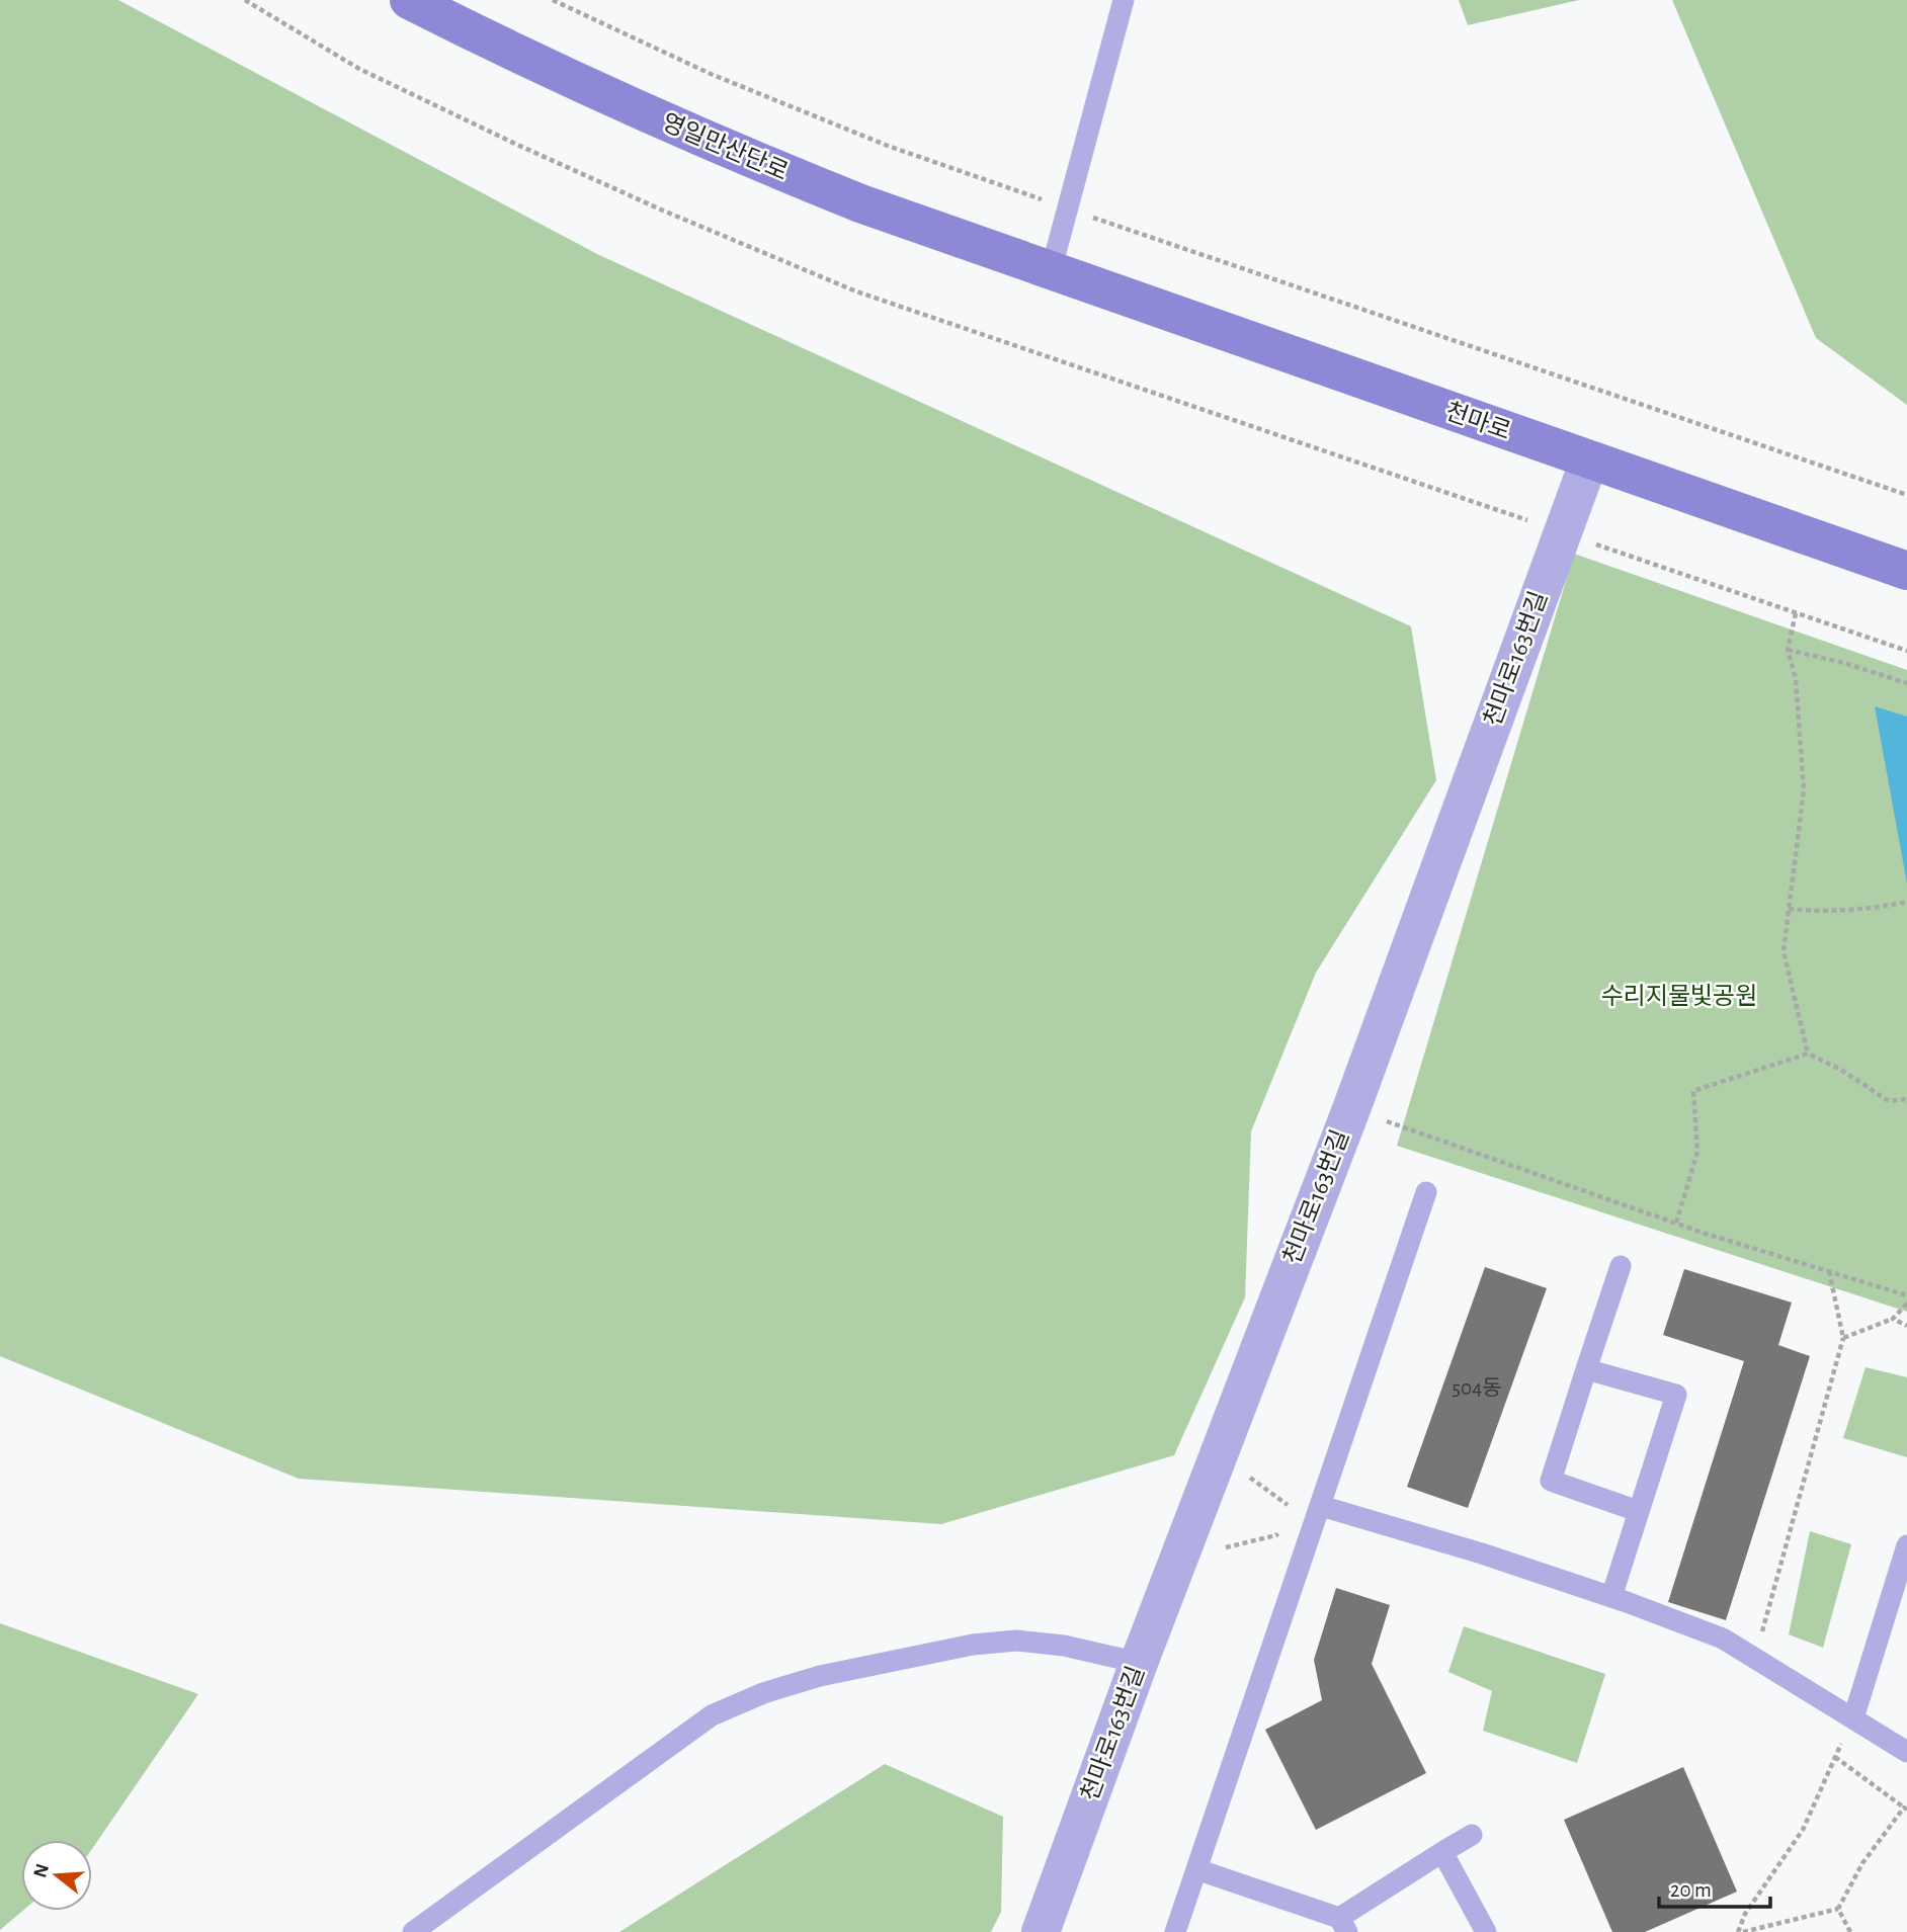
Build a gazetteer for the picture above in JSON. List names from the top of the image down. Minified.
{"streets":{"street":["영일만산단로","천마로","천마로163번길"]},"crossings":[["영일만산단로","천마로"],["천마로","천마로163번길"]],"parks":["수리지물빛공원"],"house_numbers":["504동"],"scale_bar":"20 m","north":"left"}
